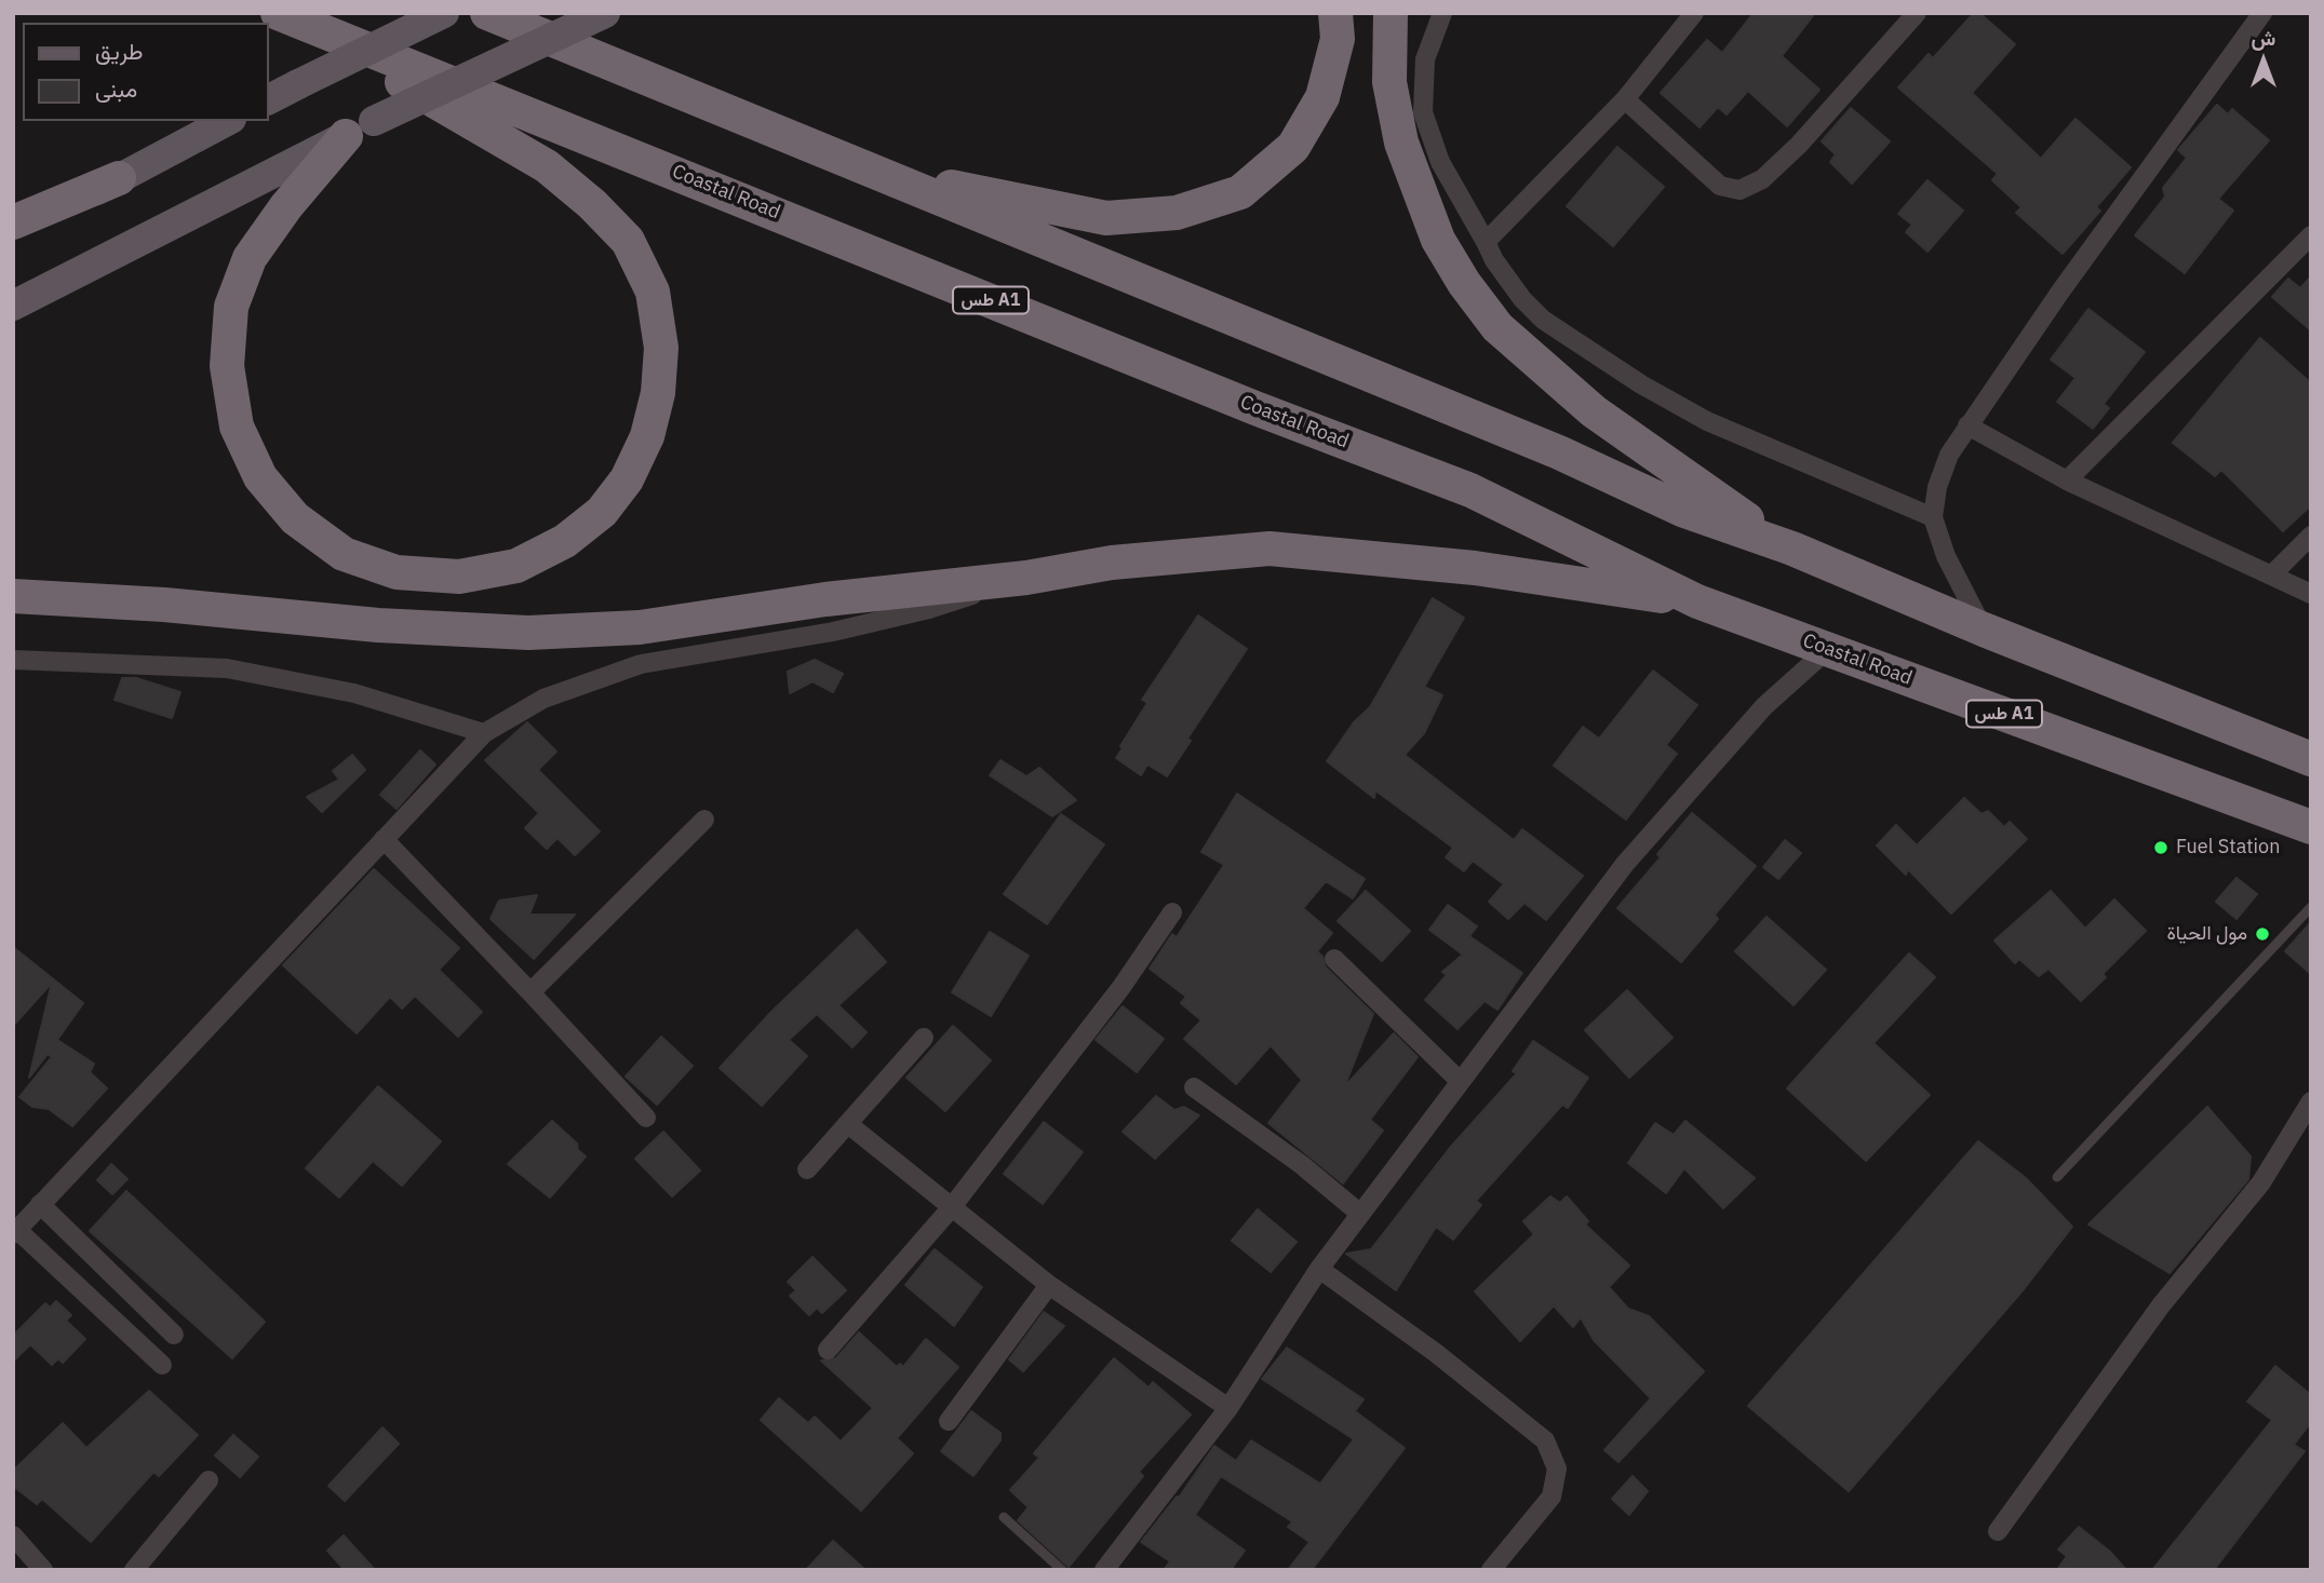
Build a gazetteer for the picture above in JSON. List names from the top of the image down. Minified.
{"streets":{"highway":["Coastal Road","طس A1"]},"places":["Fuel Station","مول الحياة"],"legend":["طريق","مبنى"],"north":"top"}
